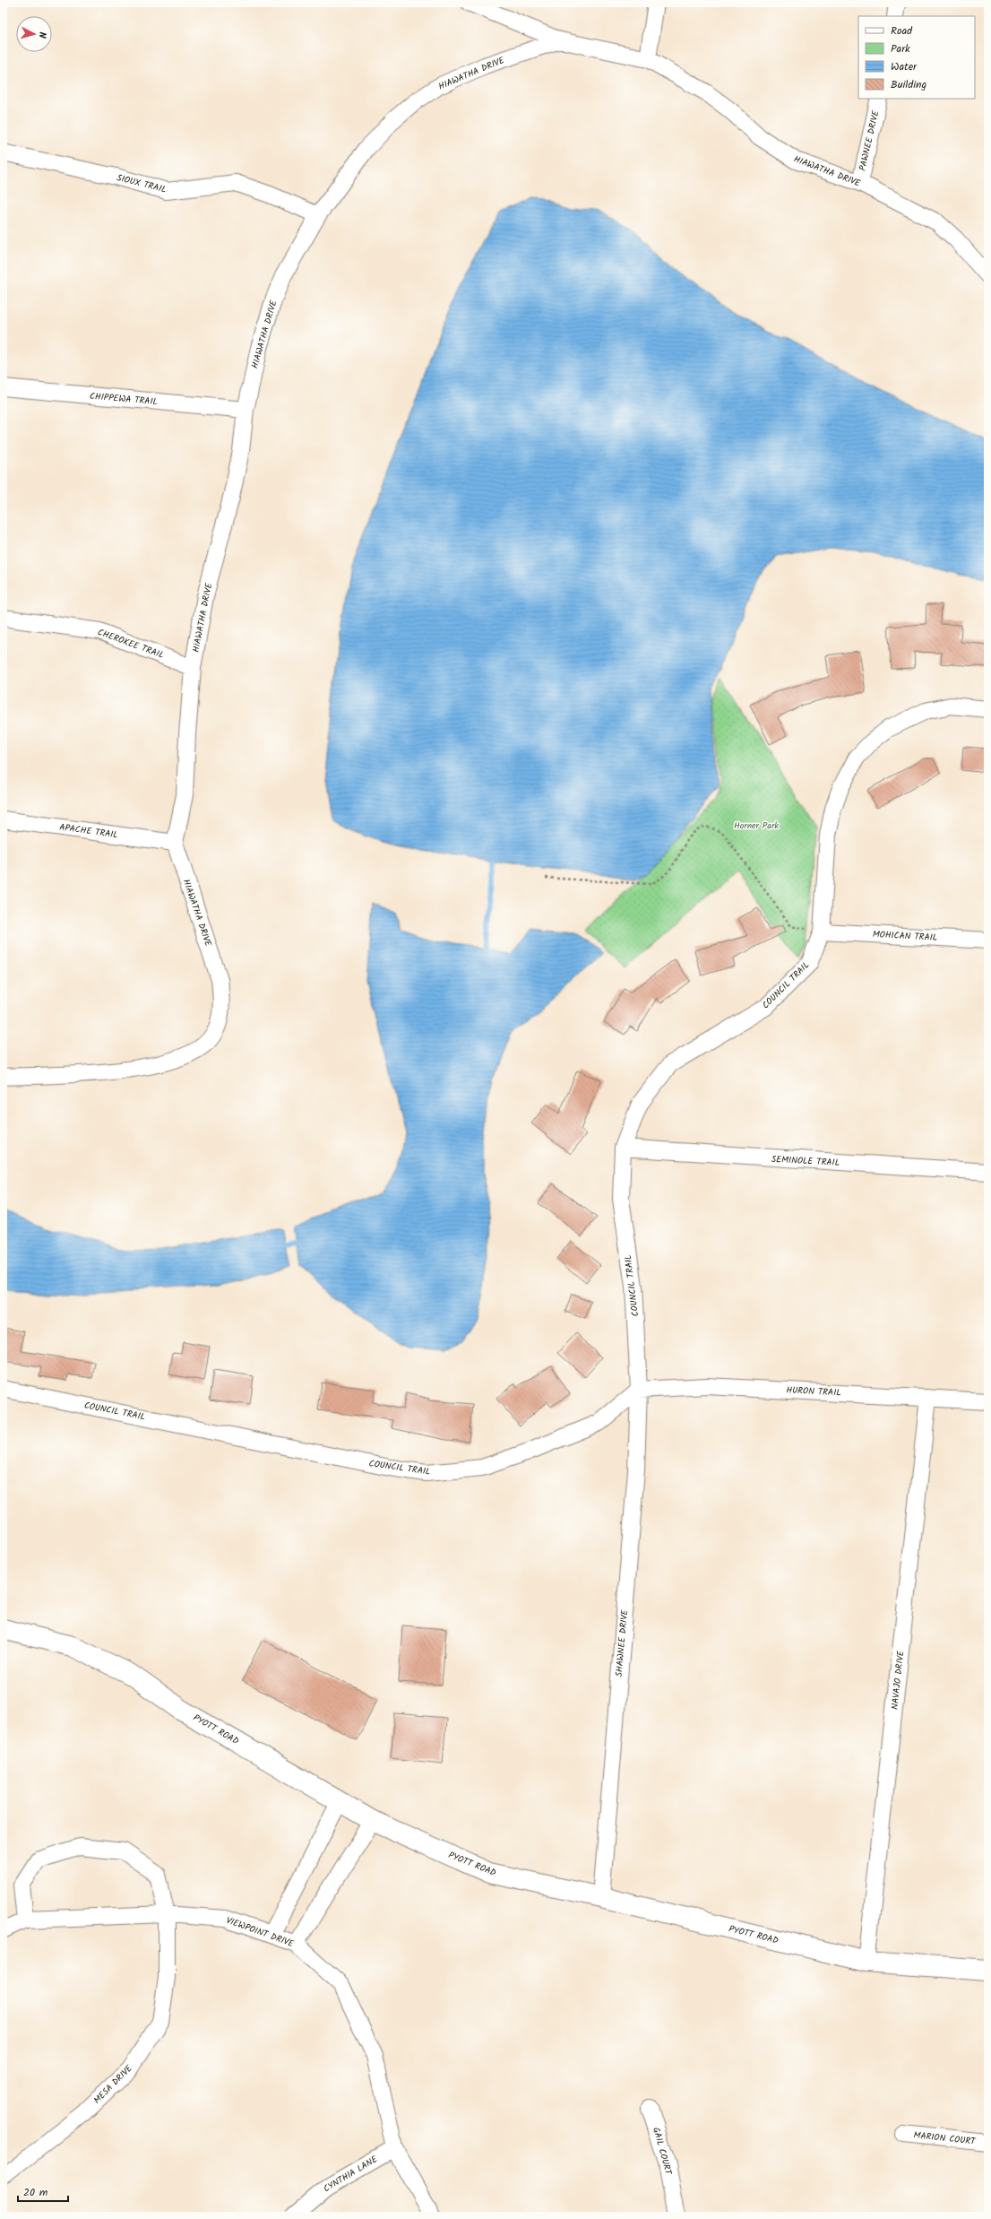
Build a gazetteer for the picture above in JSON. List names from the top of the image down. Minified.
{"streets":{"street":["HIAWATHA DRIVE","PAWNEE DRIVE","SIOUX TRAIL","CHIPPEWA TRAIL","CHEROKEE TRAIL","APACHE TRAIL","MOHICAN TRAIL","COUNCIL TRAIL","SEMINOLE TRAIL","HURON TRAIL","SHAWNEE DRIVE","NAVAJO DRIVE","PYOTT ROAD","VIEWPOINT DRIVE","MESA DRIVE","MARION COURT","GAIL COURT","CYNTHIA LANE"]},"crossings":[["HIAWATHA DRIVE","PAWNEE DRIVE"],["HIAWATHA DRIVE","SIOUX TRAIL"],["HIAWATHA DRIVE","CHIPPEWA TRAIL"],["HIAWATHA DRIVE","CHEROKEE TRAIL"],["HIAWATHA DRIVE","APACHE TRAIL"],["MOHICAN TRAIL","COUNCIL TRAIL"],["COUNCIL TRAIL","SEMINOLE TRAIL"],["COUNCIL TRAIL","HURON TRAIL"],["COUNCIL TRAIL","SHAWNEE DRIVE"],["HURON TRAIL","SHAWNEE DRIVE"],["HURON TRAIL","NAVAJO DRIVE"],["SHAWNEE DRIVE","PYOTT ROAD"],["NAVAJO DRIVE","PYOTT ROAD"],["VIEWPOINT DRIVE","MESA DRIVE"],["VIEWPOINT DRIVE","CYNTHIA LANE"]],"parks":["Horner Park"],"legend":["Road","Park","Water","Building"],"scale_bar":"20 m","north":"right"}
